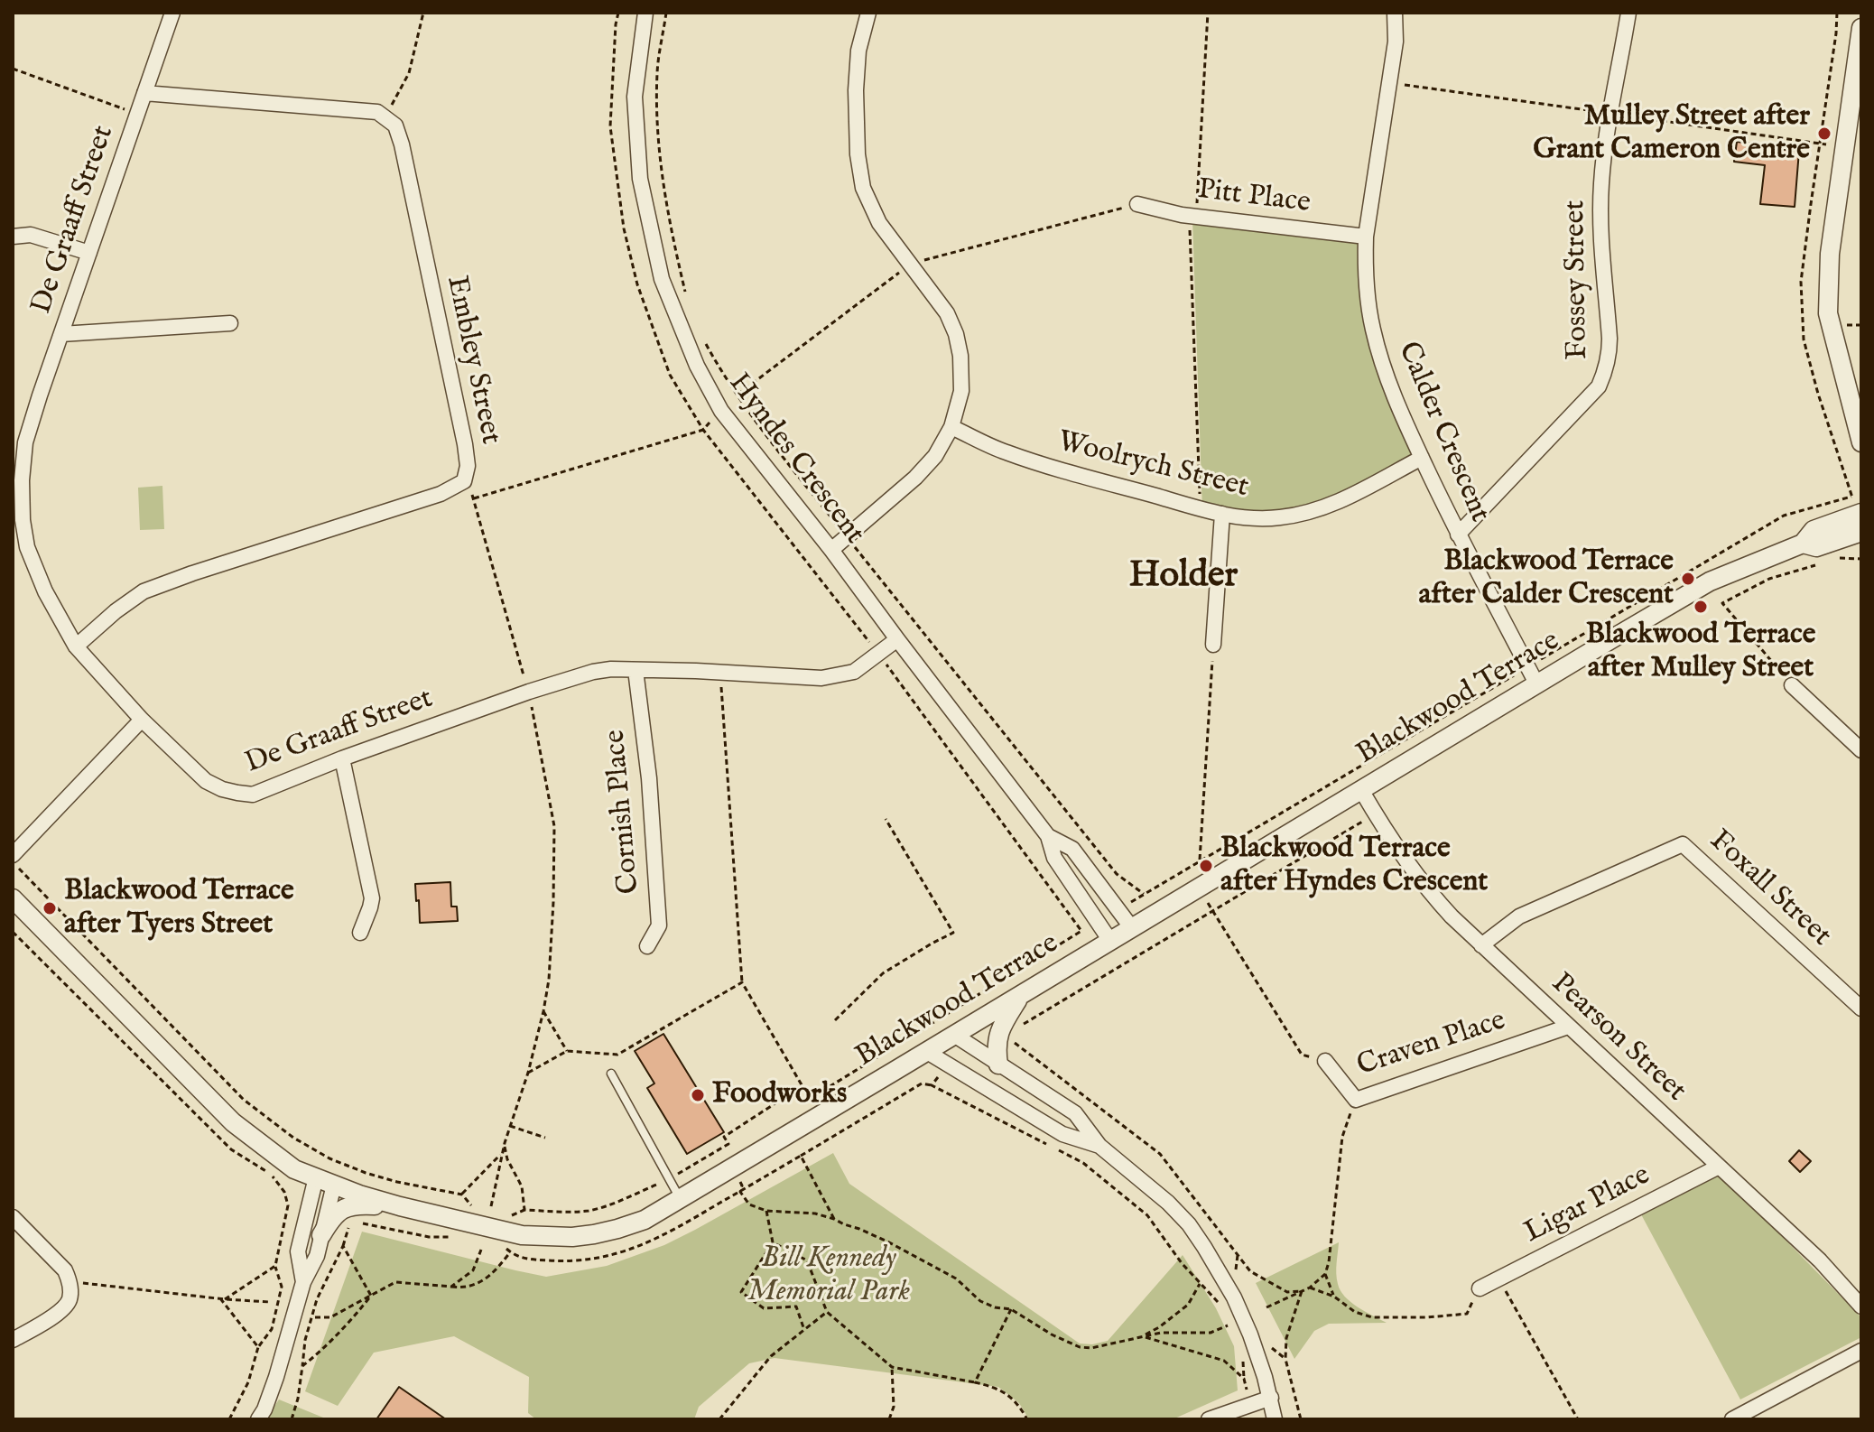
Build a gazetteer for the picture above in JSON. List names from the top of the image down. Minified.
{"streets":{"street":["Pitt Place","De Graaff Street","Fossey Street","Embley Street","Calder Crescent","Hyndes Crescent","Woolrych Street","Blackwood Terrace","Cornish Place","Foxall Street","Pearson Street","Craven Place","Ligar Place"]},"crossings":[["Pitt Place","Calder Crescent"],["De Graaff Street","Embley Street"],["De Graaff Street","Hyndes Crescent"],["De Graaff Street","Cornish Place"],["Fossey Street","Calder Crescent"],["Calder Crescent","Woolrych Street"],["Calder Crescent","Blackwood Terrace"],["Hyndes Crescent","Blackwood Terrace"],["Blackwood Terrace","Pearson Street"],["Foxall Street","Pearson Street"],["Pearson Street","Craven Place"],["Pearson Street","Ligar Place"]],"districts":["Holder"],"parks":["Bill Kennedy Memorial Park"],"places":["Mulley Street after Grant Cameron Centre","Blackwood Terrace after Calder Crescent","Blackwood Terrace after Mulley Street","Blackwood Terrace after Hyndes Crescent","Blackwood Terrace after Tyers Street","Foodworks"]}
